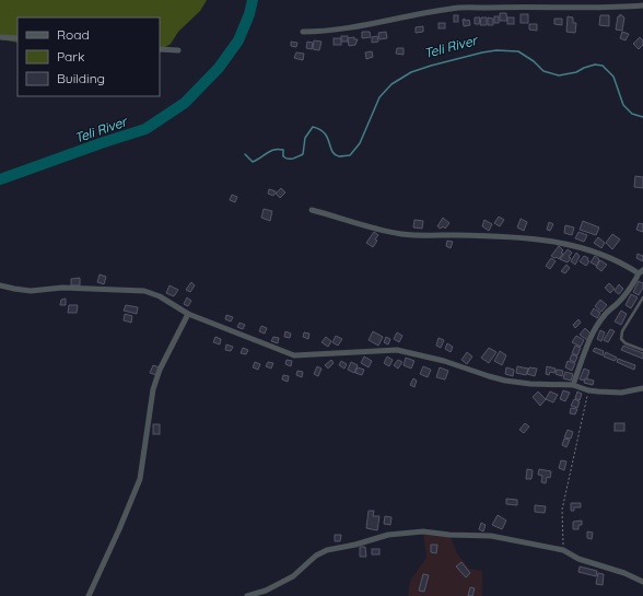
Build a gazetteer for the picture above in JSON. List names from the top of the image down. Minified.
{"water":["Teli River"],"legend":["Road","Park","Building"]}
